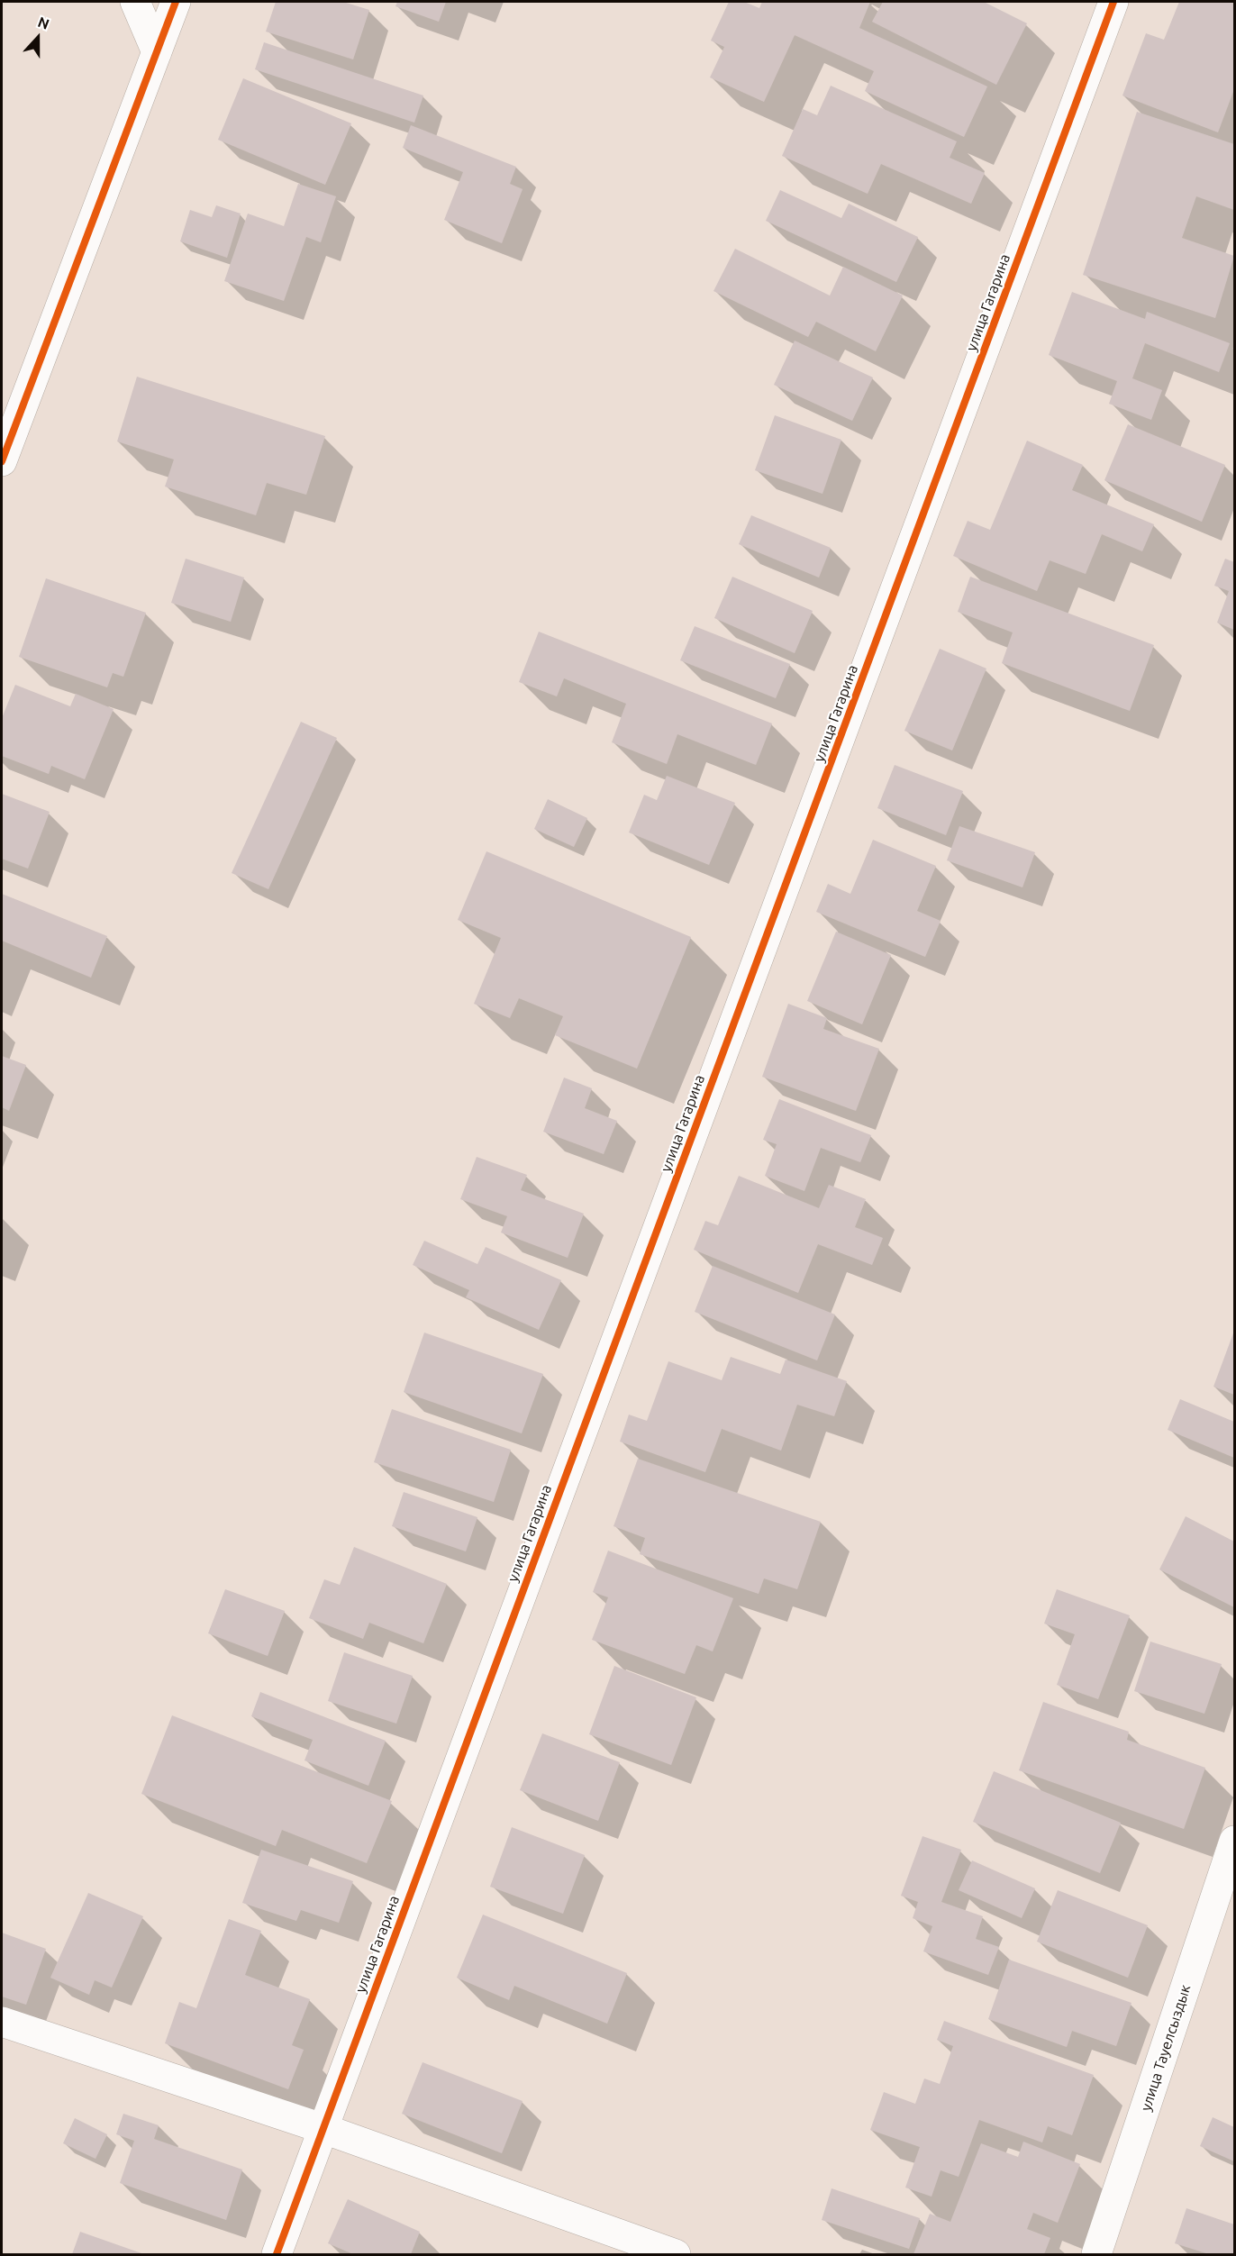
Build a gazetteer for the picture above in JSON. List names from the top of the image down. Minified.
{"streets":{"street":["улица Гагарина","улица Тауелсыздык"]},"north":"top"}
